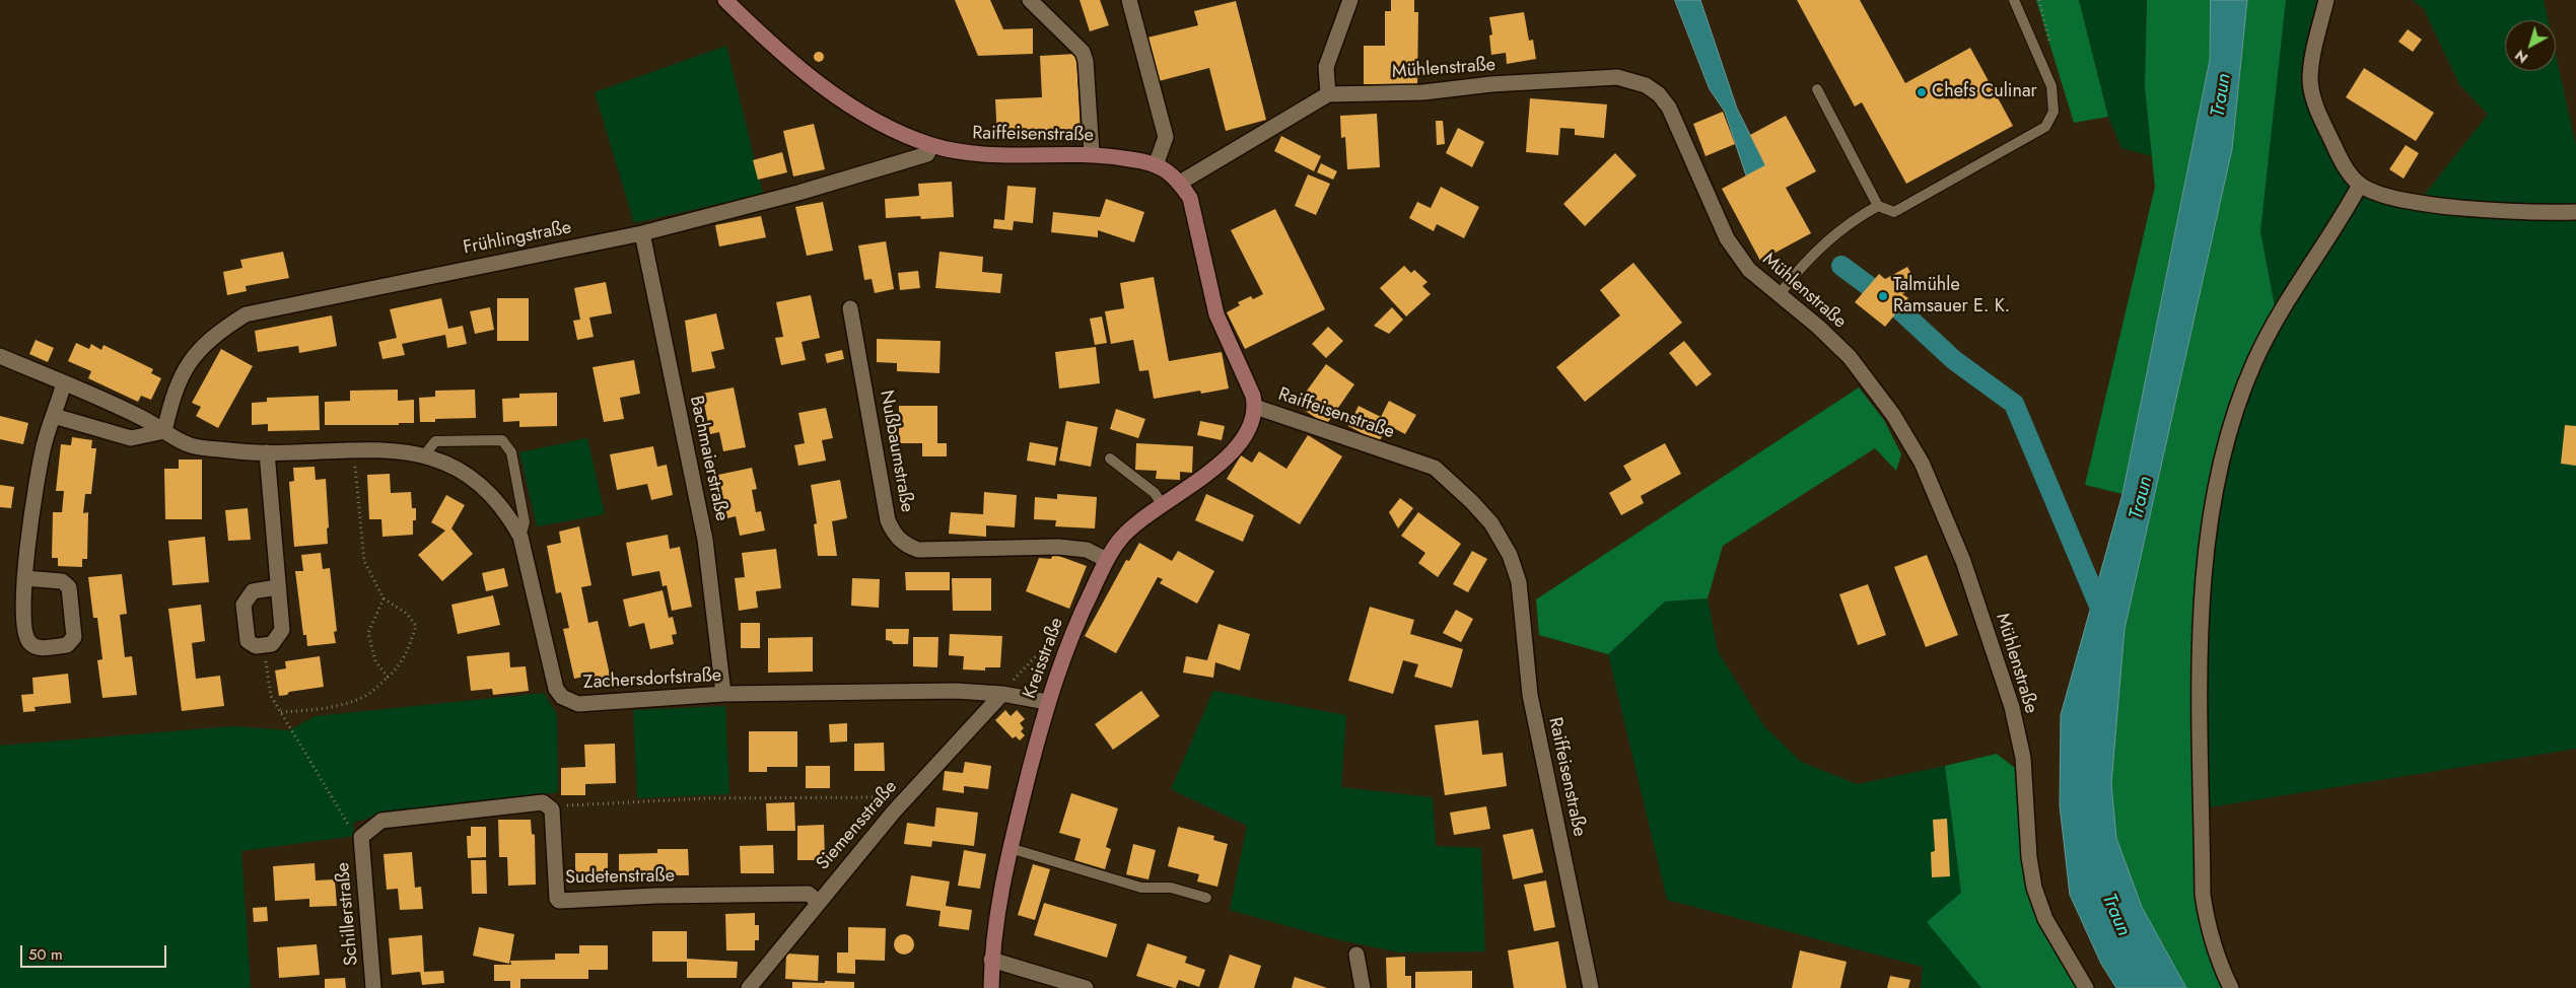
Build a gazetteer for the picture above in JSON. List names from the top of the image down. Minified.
{"streets":{"street":["Mühlenstraße","Raiffeisenstraße","Frühlingstraße","Nußbaumstraße","Bachmaierstraße","Kreisstraße","Zachersdorfstraße","Siemensstraße","Sudetenstraße","Schillerstraße"]},"crossings":[["Mühlenstraße","Raiffeisenstraße"],["Raiffeisenstraße","Frühlingstraße"],["Raiffeisenstraße","Kreisstraße"],["Frühlingstraße","Bachmaierstraße"],["Frühlingstraße","Zachersdorfstraße"],["Nußbaumstraße","Kreisstraße"],["Bachmaierstraße","Zachersdorfstraße"],["Kreisstraße","Zachersdorfstraße"],["Zachersdorfstraße","Siemensstraße"],["Siemensstraße","Sudetenstraße"]],"water":["Traun"],"places":["Chefs Culinar","Talmühle Ramsauer E. K."],"scale_bar":"50 m","north":"bottom left"}
